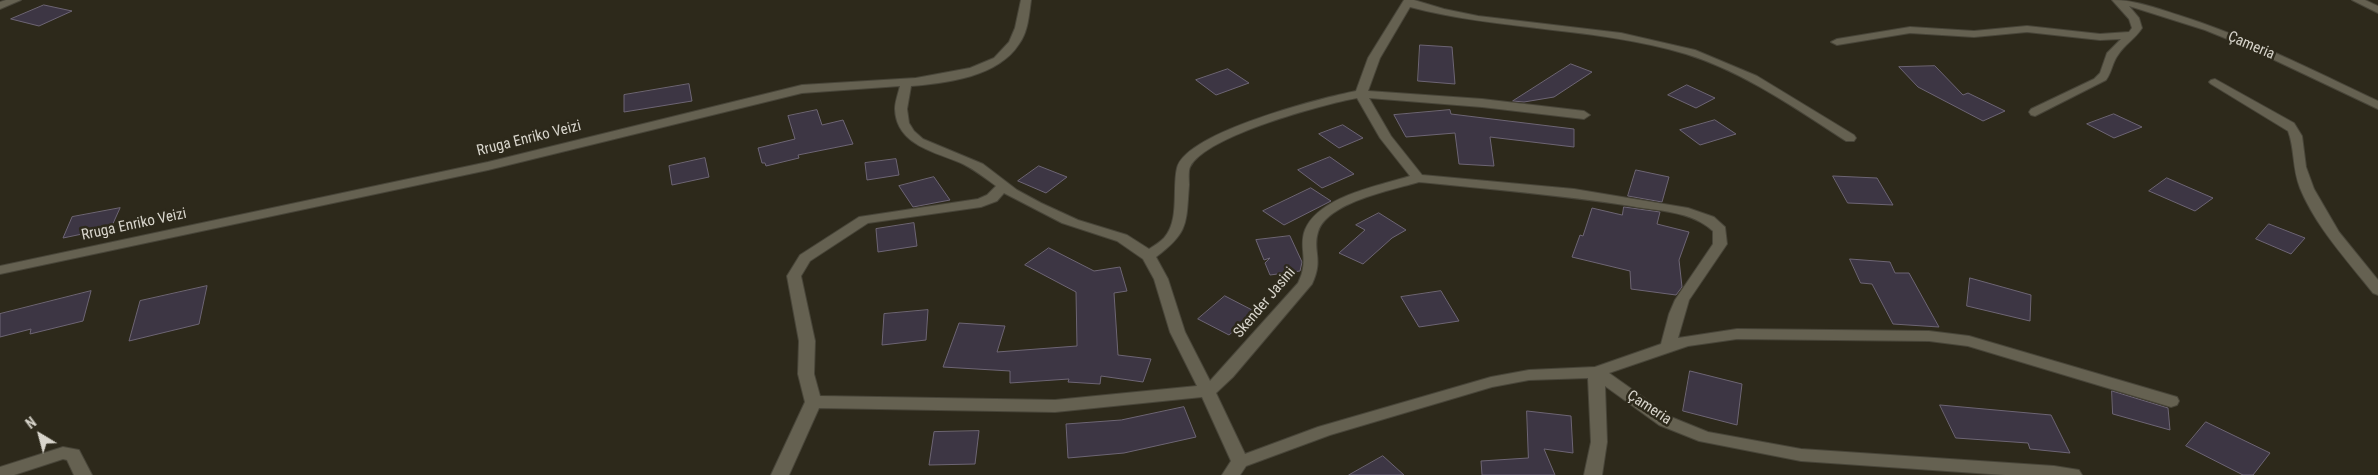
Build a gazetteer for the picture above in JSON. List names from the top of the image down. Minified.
{"streets":{"street":["Çameria","Rruga Enriko Veizi","Skender Jasini"]},"north":"top left"}
